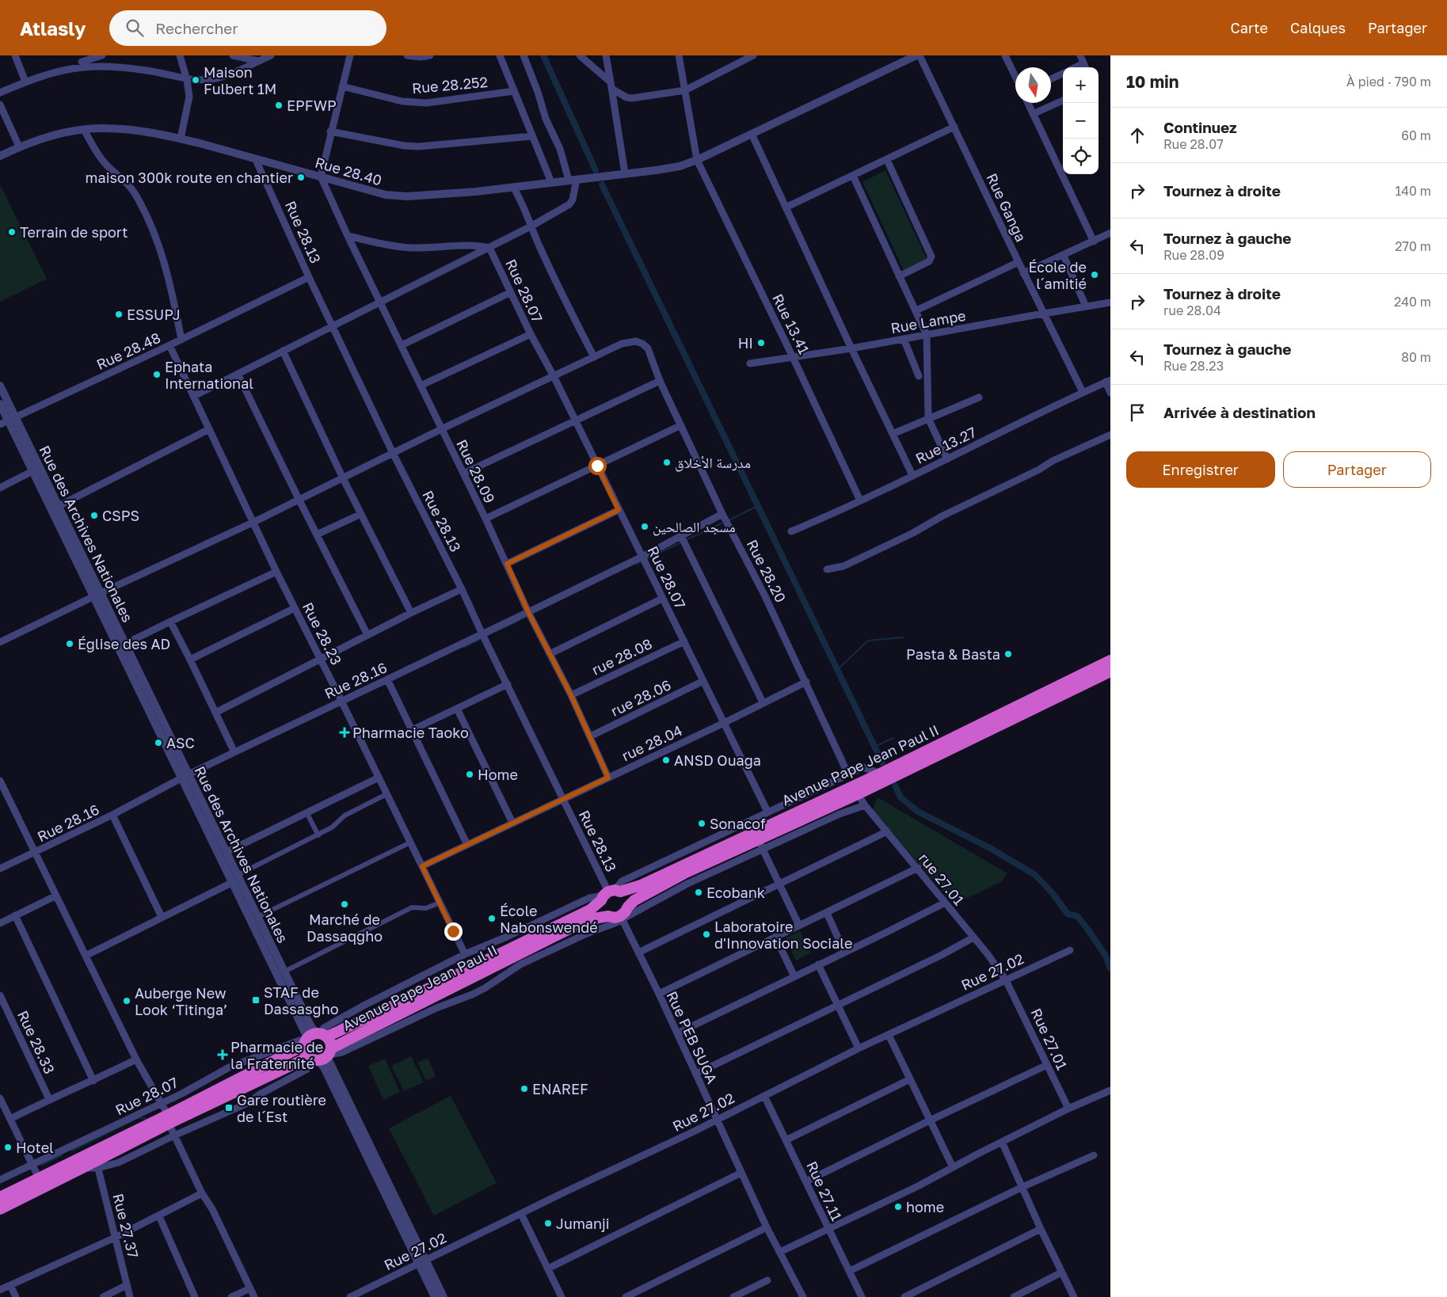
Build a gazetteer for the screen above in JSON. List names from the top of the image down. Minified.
{"streets":{"highway":["Avenue Pape Jean Paul II"],"street":["Rue 28.252","Rue 28.40","Rue Ganga","Rue 28.13","Rue 28.07","Rue Lampe","Rue 13.41","Rue 28.48","Rue 13.27","Rue 28.09","Rue des Archives Nationales","Rue 28.20","Rue 28.23","rue 28.08","Rue 28.16","rue 28.06","rue 28.04","rue 27.01","Rue 27.02","Rue PEB SUGA","Rue 27.01","Rue 28.33","Rue 27.11","Rue 27.37"]},"crossings":[["Rue 28.40","Rue 28.13"],["Rue 28.40","Rue 13.41"],["Rue 28.40","Rue 28.09"],["Rue Ganga","Rue Lampe"],["Rue Ganga","Rue 13.27"],["Rue 28.13","Rue 28.07"],["Rue 28.13","Rue 28.48"],["Rue 28.13","Rue 28.16"],["Rue 28.13","rue 28.04"],["Rue 28.13","Avenue Pape Jean Paul II"],["Rue 28.13","Rue PEB SUGA"],["Rue 28.07","Rue des Archives Nationales"],["Rue 28.07","Rue 28.20"],["Rue 28.07","Rue 28.23"],["Rue 28.07","rue 28.08"],["Rue 28.07","Rue 28.16"],["Rue 28.07","rue 28.06"],["Rue 28.07","rue 28.04"],["Rue 28.07","Avenue Pape Jean Paul II"],["Rue 28.07","Rue PEB SUGA"],["Rue Lampe","Rue 13.41"],["Rue 13.41","Rue 13.27"],["Rue 28.48","Rue des Archives Nationales"],["Rue 28.48","Rue 28.23"],["Rue 28.09","rue 28.08"],["Rue 28.09","Rue 28.16"],["Rue 28.09","rue 28.06"],["Rue 28.09","rue 28.04"],["Rue des Archives Nationales","Rue 28.16"],["Rue des Archives Nationales","Avenue Pape Jean Paul II"],["Rue 28.20","Rue 28.16"],["Rue 28.20","rue 28.04"],["Rue 28.23","Rue 28.16"],["Rue 28.23","rue 28.04"],["Avenue Pape Jean Paul II","rue 27.01"],["Avenue Pape Jean Paul II","Rue PEB SUGA"],["Avenue Pape Jean Paul II","Rue 27.37"],["rue 27.01","Rue 27.02"],["rue 27.01","Rue 27.01"],["Rue 27.02","Rue PEB SUGA"],["Rue 27.02","Rue 27.01"],["Rue 27.02","Rue 27.11"]],"places":{"other":["Maison Fulbert 1M","EPFWP","maison 300k route en chantier","Terrain de sport","École de l´amitié","ESSUPJ","HI","Ephata International","مدرسة الأخلاق","CSPS","مسجد الصالحين","Église des AD","Pasta & Basta","ASC","ANSD Ouaga","Home","Sonacof","Ecobank","Marché de Dassaqgho","École Nabonswendé","Laboratoire d'Innovation Sociale","Auberge New Look ‘Titinga’","ENAREF","Hotel","home","Jumanji"],"health":["Pharmacie Taoko","Pharmacie de la Fraternité"],"transit":["STAF de Dassasgho","Gare routière de l´Est"]},"north":"bottom","page":{"header":"Atlasly","search":"Rechercher","nav":["Carte","Calques","Partager"],"heading":["10 min","À pied · 790 m"],"map_buttons":["+","−"],"list":[["Continuez","Rue 28.07","60 m"],["Tournez à droite","140 m"],["Tournez à gauche","Rue 28.09","270 m"],["Tournez à droite","rue 28.04","240 m"],["Tournez à gauche","Rue 28.23","80 m"],"Arrivée à destination"],"buttons":["Enregistrer","Partager"]}}
